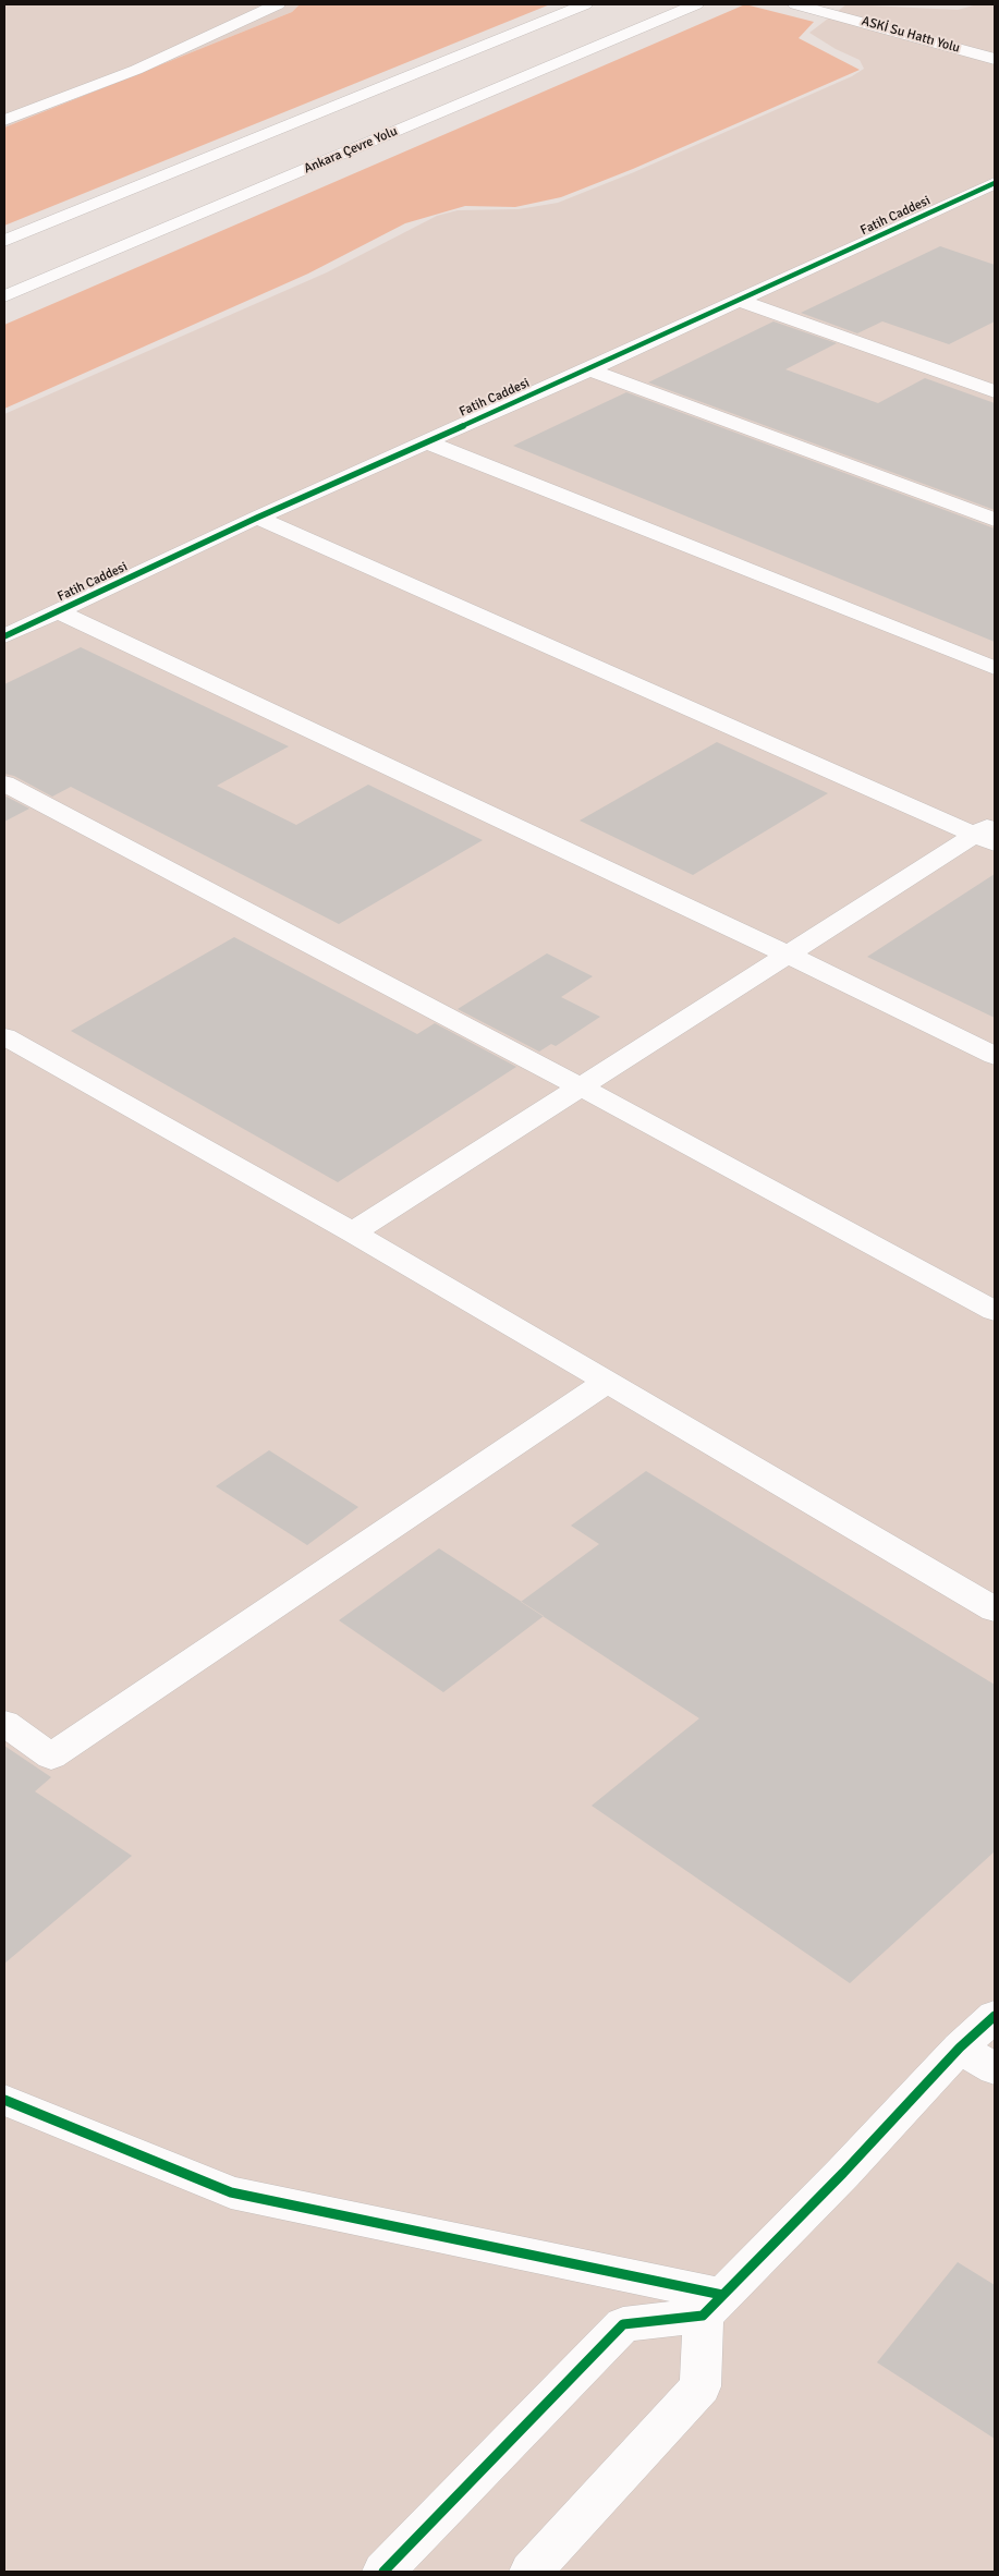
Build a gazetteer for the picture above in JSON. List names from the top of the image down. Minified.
{"streets":{"main road":["ASKİ Su Hattı Yolu","Ankara Çevre Yolu","Fatih Caddesi"]}}
